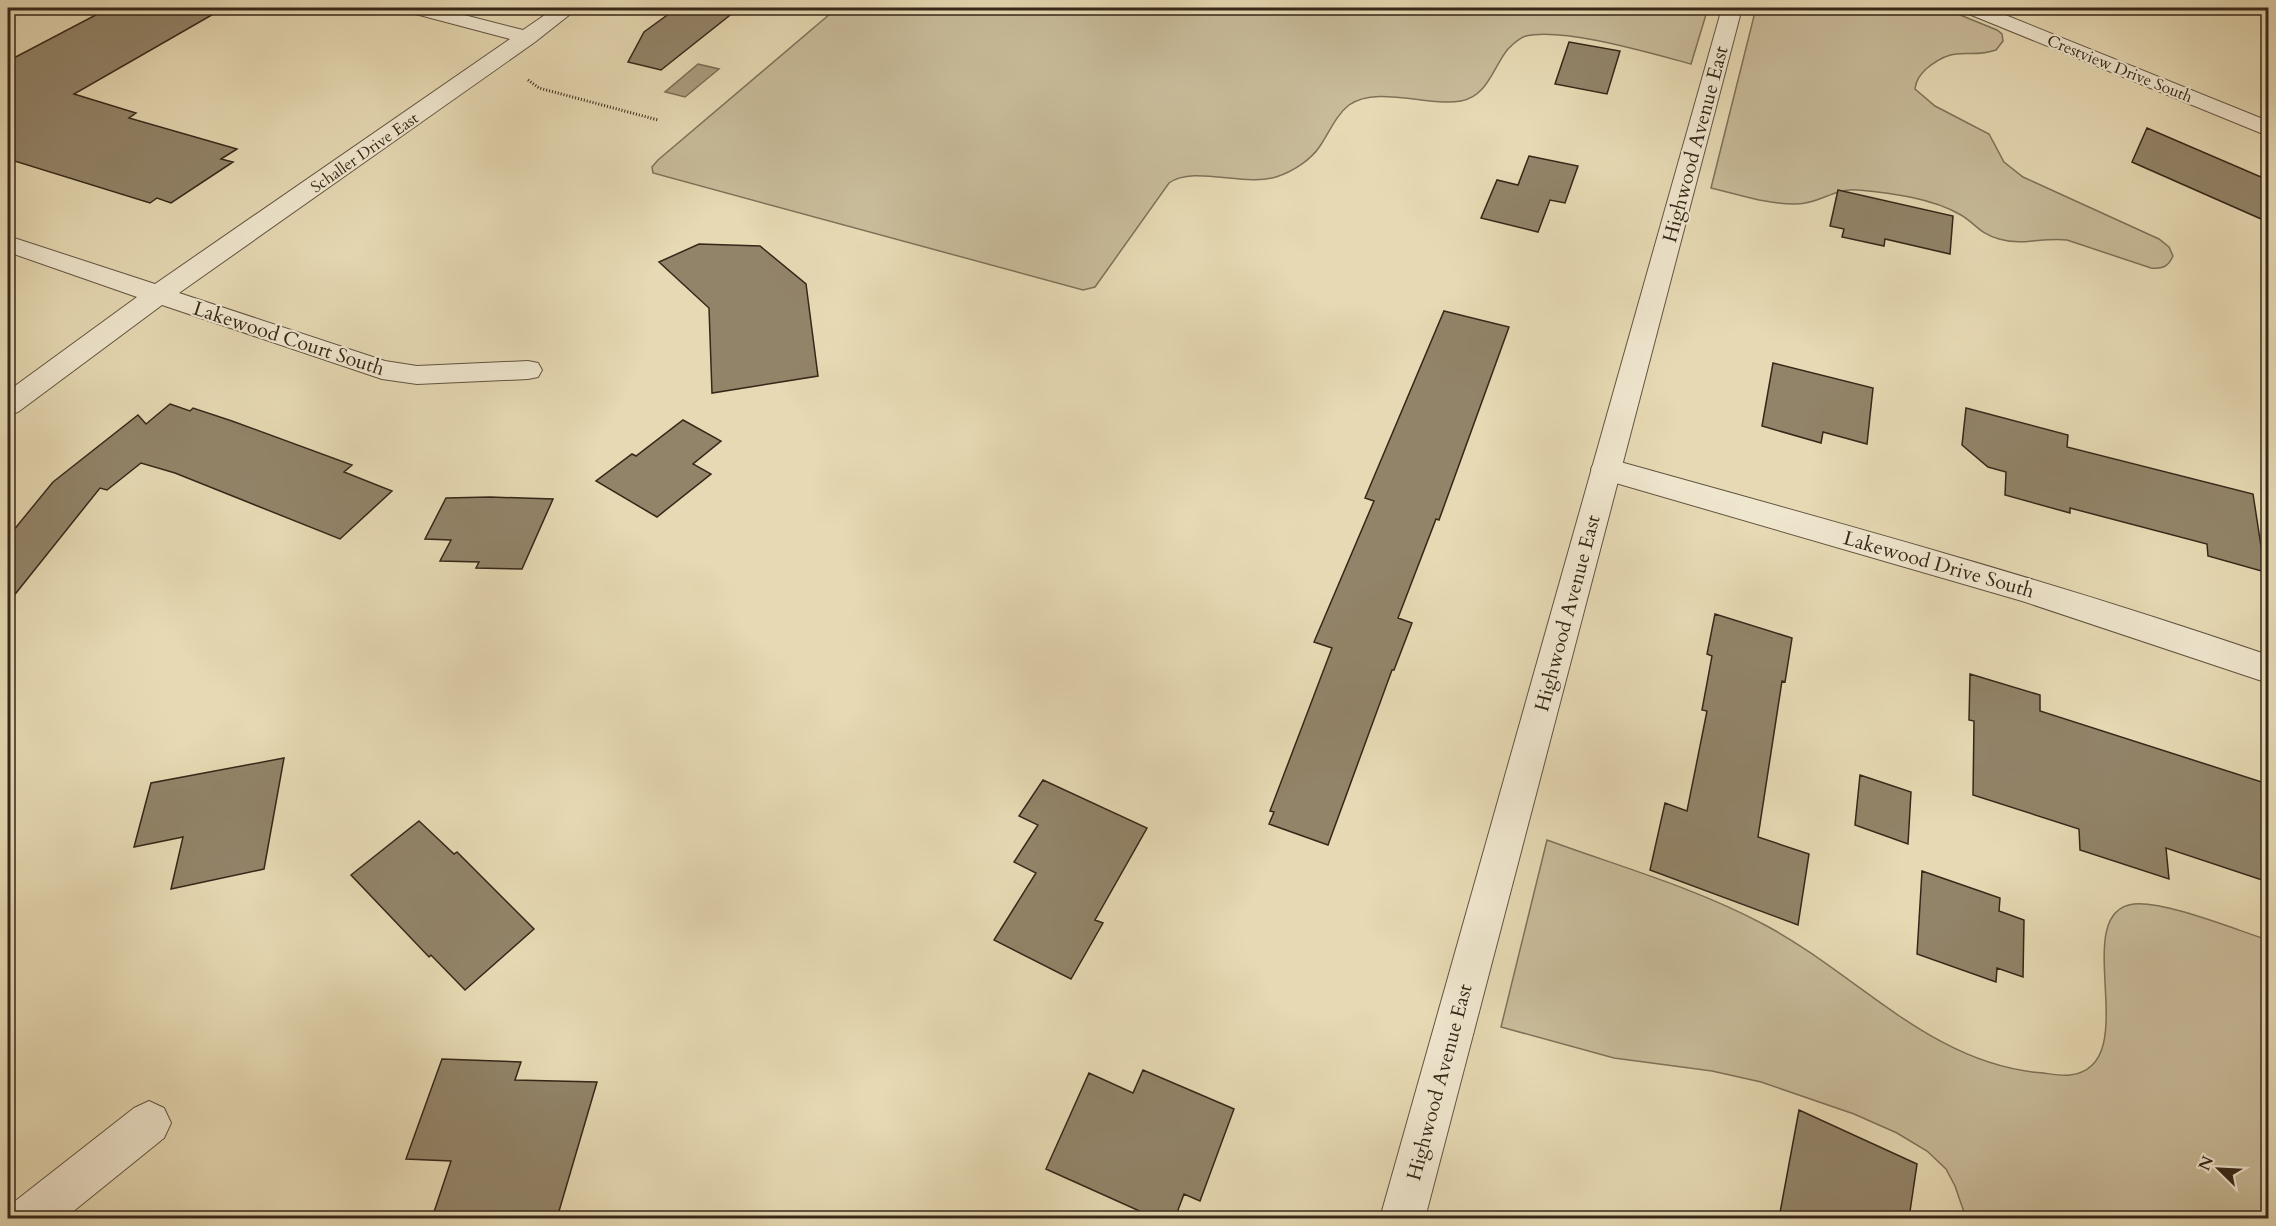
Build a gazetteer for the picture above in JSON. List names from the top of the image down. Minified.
{"streets":{"street":["Crestview Drive South","Highwood Avenue East","Schaller Drive East","Lakewood Court South","Lakewood Drive South"]},"crossings":[["Highwood Avenue East","Lakewood Drive South"],["Schaller Drive East","Lakewood Court South"]],"north":"top left"}
